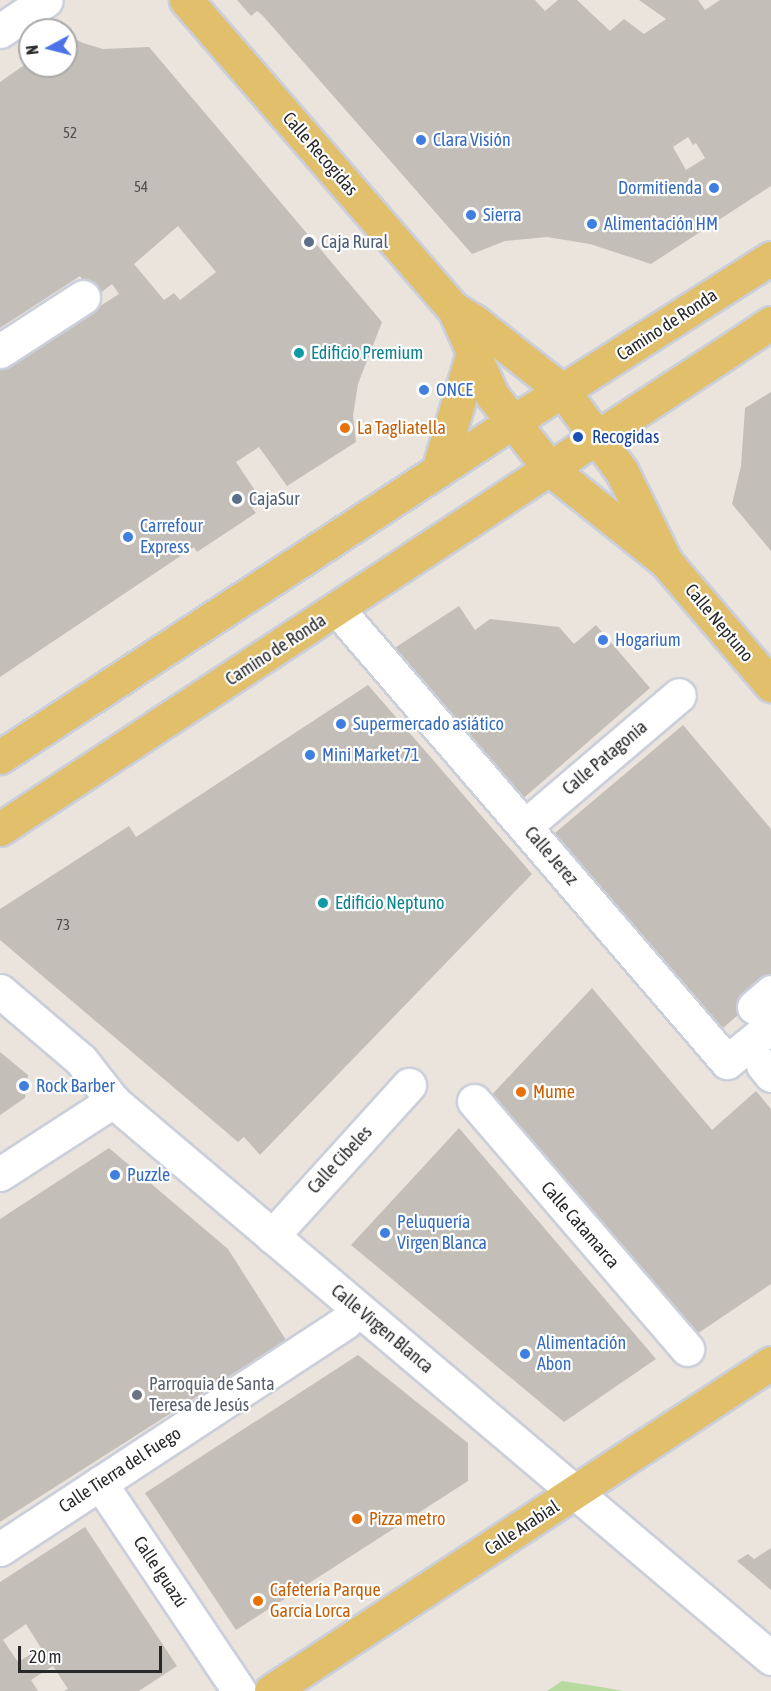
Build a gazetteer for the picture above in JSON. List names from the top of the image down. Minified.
{"streets":{"main road":["Calle Recogidas","Camino de Ronda","Calle Neptuno","Calle Arabial"],"street":["Calle Patagonia","Calle Jerez","Calle Cibeles","Calle Catamarca","Calle Virgen Blanca","Calle Tierra del Fuego","Calle Iguazú"]},"crossings":[["Calle Recogidas","Camino de Ronda"],["Camino de Ronda","Calle Neptuno"],["Camino de Ronda","Calle Jerez"],["Calle Cibeles","Calle Virgen Blanca"],["Calle Virgen Blanca","Calle Tierra del Fuego"],["Calle Virgen Blanca","Calle Arabial"],["Calle Tierra del Fuego","Calle Iguazú"]],"places":["Clara Visión","Dormitienda","Sierra","Alimentación HM","Caja Rural","Edificio Premium","ONCE","La Tagliatella","Recogidas","CajaSur","Carrefour Express","Hogarium","Supermercado asiático","Mini Market 71","Edificio Neptuno","Rock Barber","Mume","Puzzle","Peluquería Virgen Blanca","Alimentación Abon","Parroquia de Santa Teresa de Jesús","Pizza metro","Cafetería Parque García Lorca"],"house_numbers":["52","54","73"],"scale_bar":"20 m","north":"left"}
